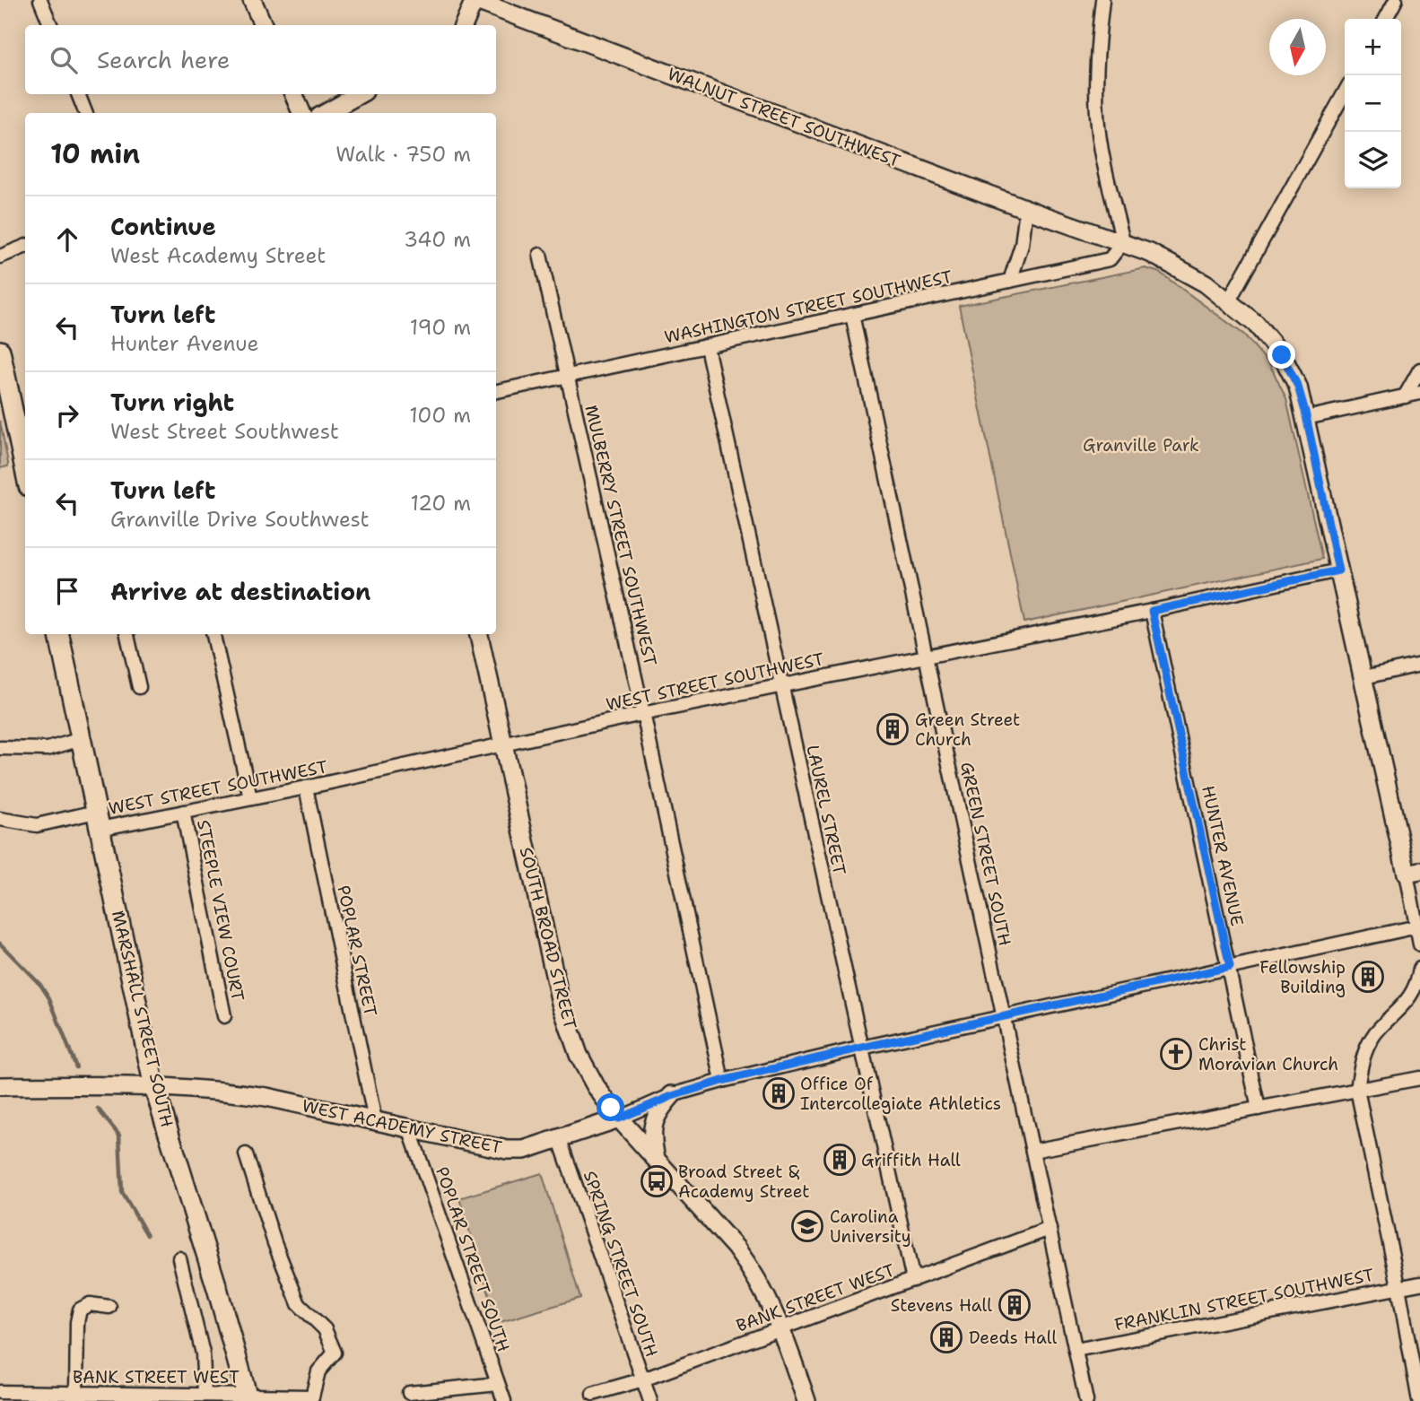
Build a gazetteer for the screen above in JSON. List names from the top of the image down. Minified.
{"streets":{"main road":["MARSHALL STREET SOUTH"],"street":["WALNUT STREET SOUTHWEST","WASHINGTON STREET SOUTHWEST","MULBERRY STREET SOUTHWEST","WEST STREET SOUTHWEST","LAUREL STREET","GREEN STREET SOUTH","HUNTER AVENUE","STEEPLE VIEW COURT","SOUTH BROAD STREET","POPLAR STREET","WEST ACADEMY STREET","POPLAR STREET SOUTH","SPRING STREET SOUTH","BANK STREET WEST","FRANKLIN STREET SOUTHWEST"]},"crossings":[["WALNUT STREET SOUTHWEST","WASHINGTON STREET SOUTHWEST"],["WALNUT STREET SOUTHWEST","WEST STREET SOUTHWEST"],["WASHINGTON STREET SOUTHWEST","MULBERRY STREET SOUTHWEST"],["WASHINGTON STREET SOUTHWEST","LAUREL STREET"],["WASHINGTON STREET SOUTHWEST","GREEN STREET SOUTH"],["MULBERRY STREET SOUTHWEST","WEST STREET SOUTHWEST"],["MULBERRY STREET SOUTHWEST","WEST ACADEMY STREET"],["WEST STREET SOUTHWEST","LAUREL STREET"],["WEST STREET SOUTHWEST","GREEN STREET SOUTH"],["WEST STREET SOUTHWEST","HUNTER AVENUE"],["WEST STREET SOUTHWEST","STEEPLE VIEW COURT"],["WEST STREET SOUTHWEST","SOUTH BROAD STREET"],["WEST STREET SOUTHWEST","POPLAR STREET"],["WEST STREET SOUTHWEST","MARSHALL STREET SOUTH"],["LAUREL STREET","WEST ACADEMY STREET"],["LAUREL STREET","BANK STREET WEST"],["GREEN STREET SOUTH","WEST ACADEMY STREET"],["GREEN STREET SOUTH","BANK STREET WEST"],["GREEN STREET SOUTH","FRANKLIN STREET SOUTHWEST"],["HUNTER AVENUE","WEST ACADEMY STREET"],["SOUTH BROAD STREET","WEST ACADEMY STREET"],["SOUTH BROAD STREET","BANK STREET WEST"],["POPLAR STREET","WEST ACADEMY STREET"],["MARSHALL STREET SOUTH","WEST ACADEMY STREET"],["MARSHALL STREET SOUTH","BANK STREET WEST"],["WEST ACADEMY STREET","POPLAR STREET SOUTH"],["WEST ACADEMY STREET","SPRING STREET SOUTH"],["SPRING STREET SOUTH","BANK STREET WEST"]],"parks":["Granville Park"],"places":{"building":["Green Street Church","Fellowship Building","Office Of Intercollegiate Athletics","Griffith Hall","Stevens Hall","Deeds Hall"],"church":["Christ Moravian Church"],"bus stop":["Broad Street & Academy Street"],"school or university":["Carolina University"]},"north":"bottom","page":{"map_buttons":["+","−"],"search":"Search here","heading":["10 min","Walk · 750 m"],"list":[["Continue","West Academy Street","340 m"],["Turn left","Hunter Avenue","190 m"],["Turn right","West Street Southwest","100 m"],["Turn left","Granville Drive Southwest","120 m"],"Arrive at destination"]}}
